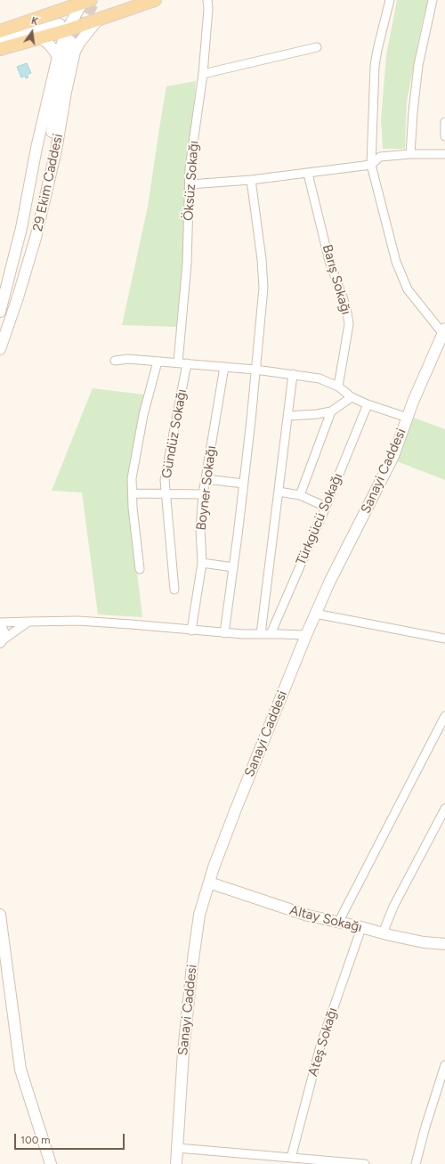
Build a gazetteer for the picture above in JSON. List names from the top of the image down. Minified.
{"streets":{"main road":["29 Ekim Caddesi","Sanayi Caddesi","Altay Sokağı"],"street":["Öksüz Sokağı","Barış Sokağı","Gündüz Sokağı","Boyner Sokağı","Türkgücü Sokağı","Ateş Sokağı"]},"crossings":[["Sanayi Caddesi","Altay Sokağı"],["Altay Sokağı","Ateş Sokağı"]],"scale_bar":"100 m","north":"top"}
